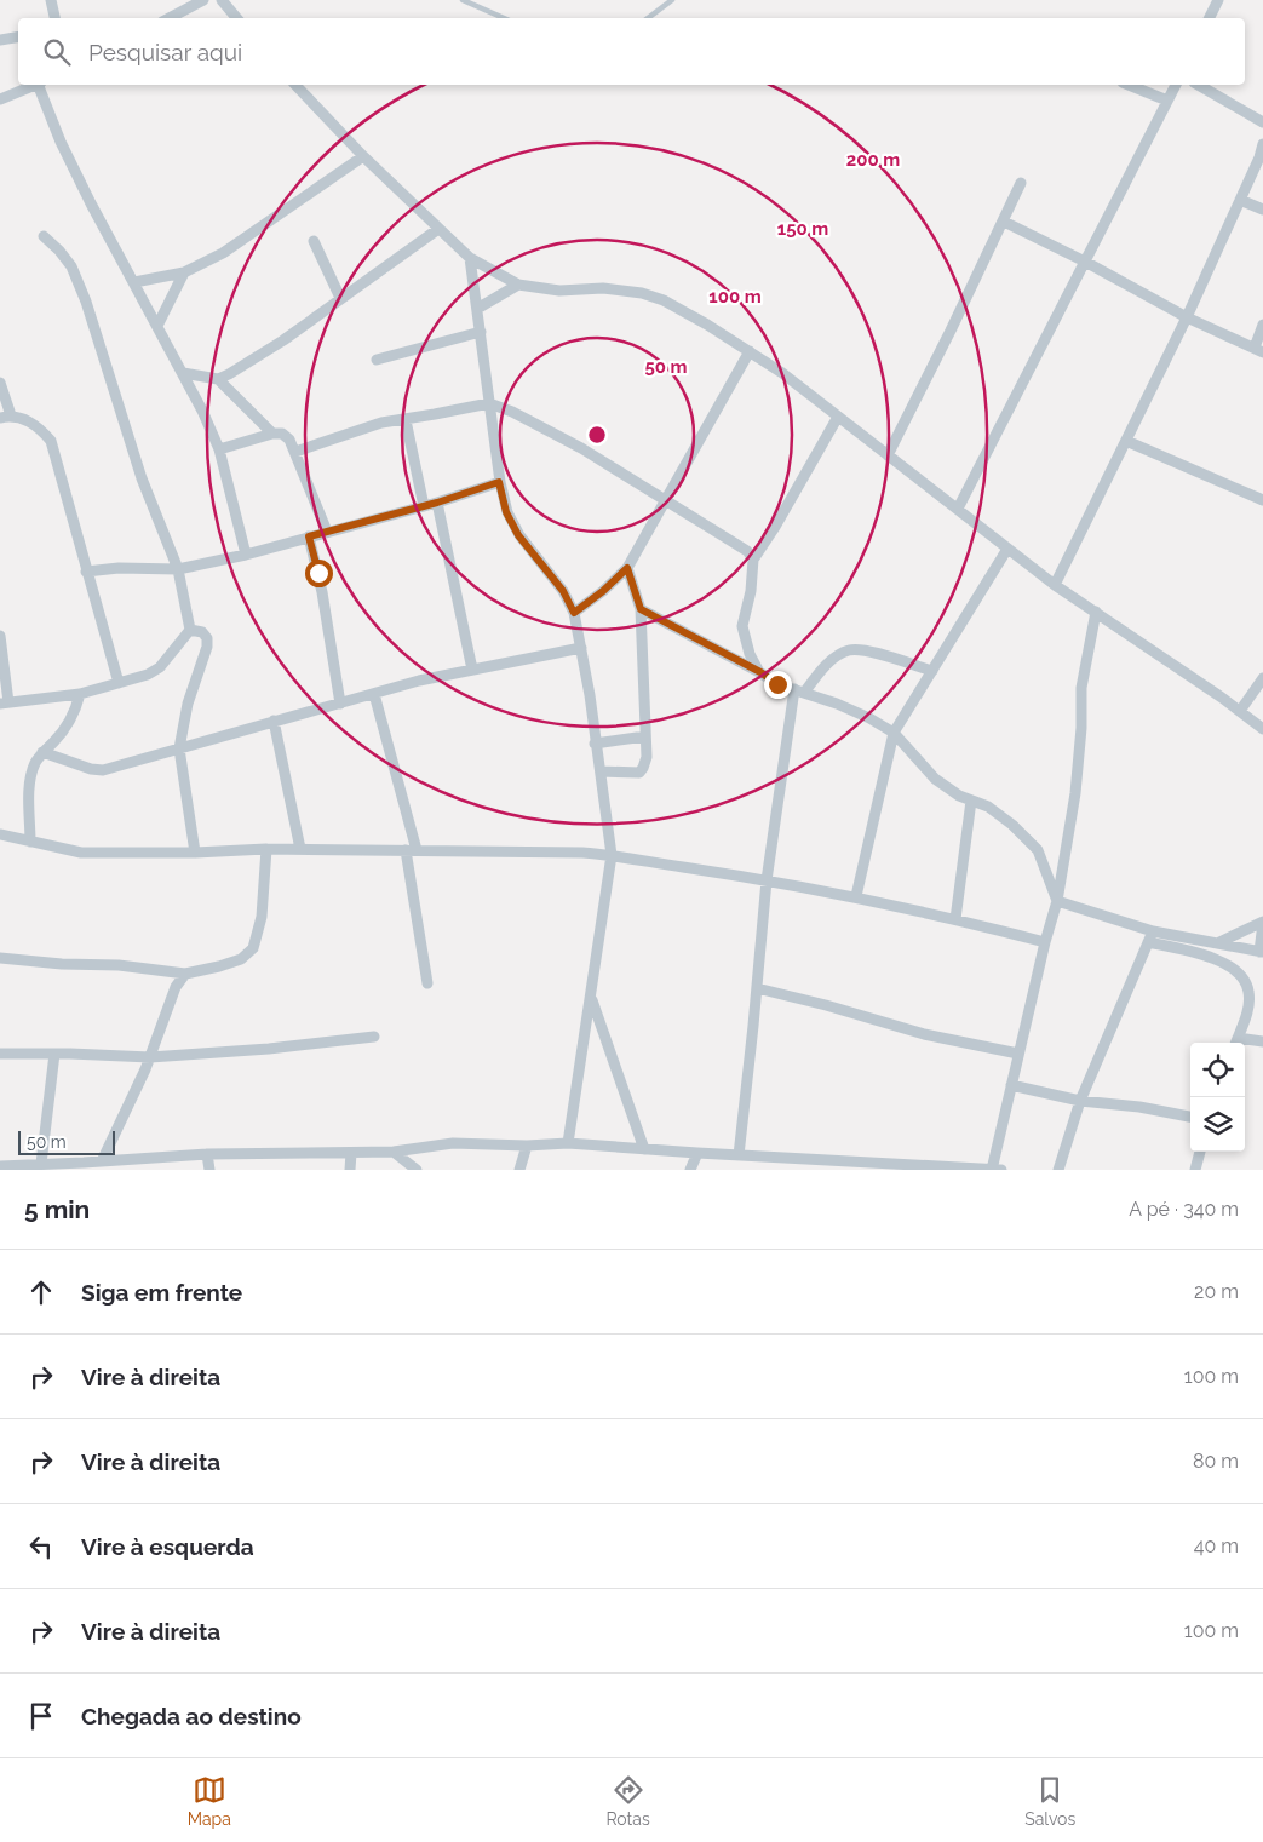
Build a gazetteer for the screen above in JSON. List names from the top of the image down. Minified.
{"scale_bar":"50 m","page":{"search":"Pesquisar aqui","scale":"50 m","heading":["5 min","A pé · 340 m"],"list":[["Siga em frente","20 m"],["Vire à direita","100 m"],["Vire à direita","80 m"],["Vire à esquerda","40 m"],["Vire à direita","100 m"],"Chegada ao destino"],"nav":["Mapa","Rotas","Salvos"]},"rings":["200 m","150 m","100 m","50 m"]}
